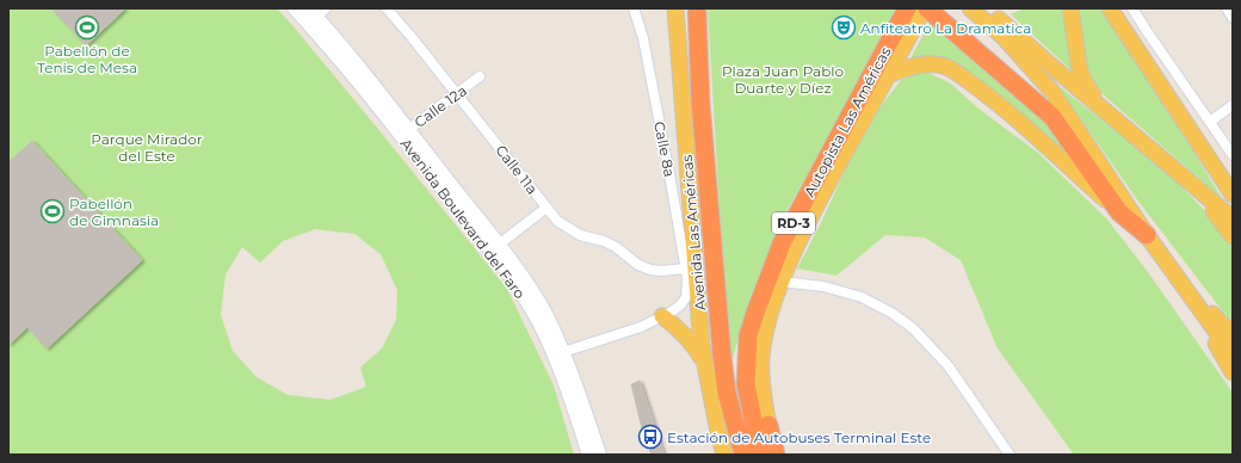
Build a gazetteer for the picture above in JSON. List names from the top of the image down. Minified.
{"streets":{"highway":["Autopista Las Américas","RD-3"],"main road":["Avenida Las Américas"],"street":["Calle 12a","Calle 8a","Calle 11a","Avenida Boulevard del Faro"]},"crossings":[["Calle 12a","Calle 11a"],["Calle 12a","Avenida Boulevard del Faro"],["Calle 8a","Calle 11a"],["Calle 8a","Avenida Las Américas"]],"parks":["Plaza Juan Pablo Duarte y Díez","Parque Mirador del Este"],"places":{"sports":["Pabellón de Tenis de Mesa","Pabellón de Gimnasia"],"theatre":["Anfiteatro La Dramatica"],"bus stop":["Estación de Autobuses Terminal Este"]}}
